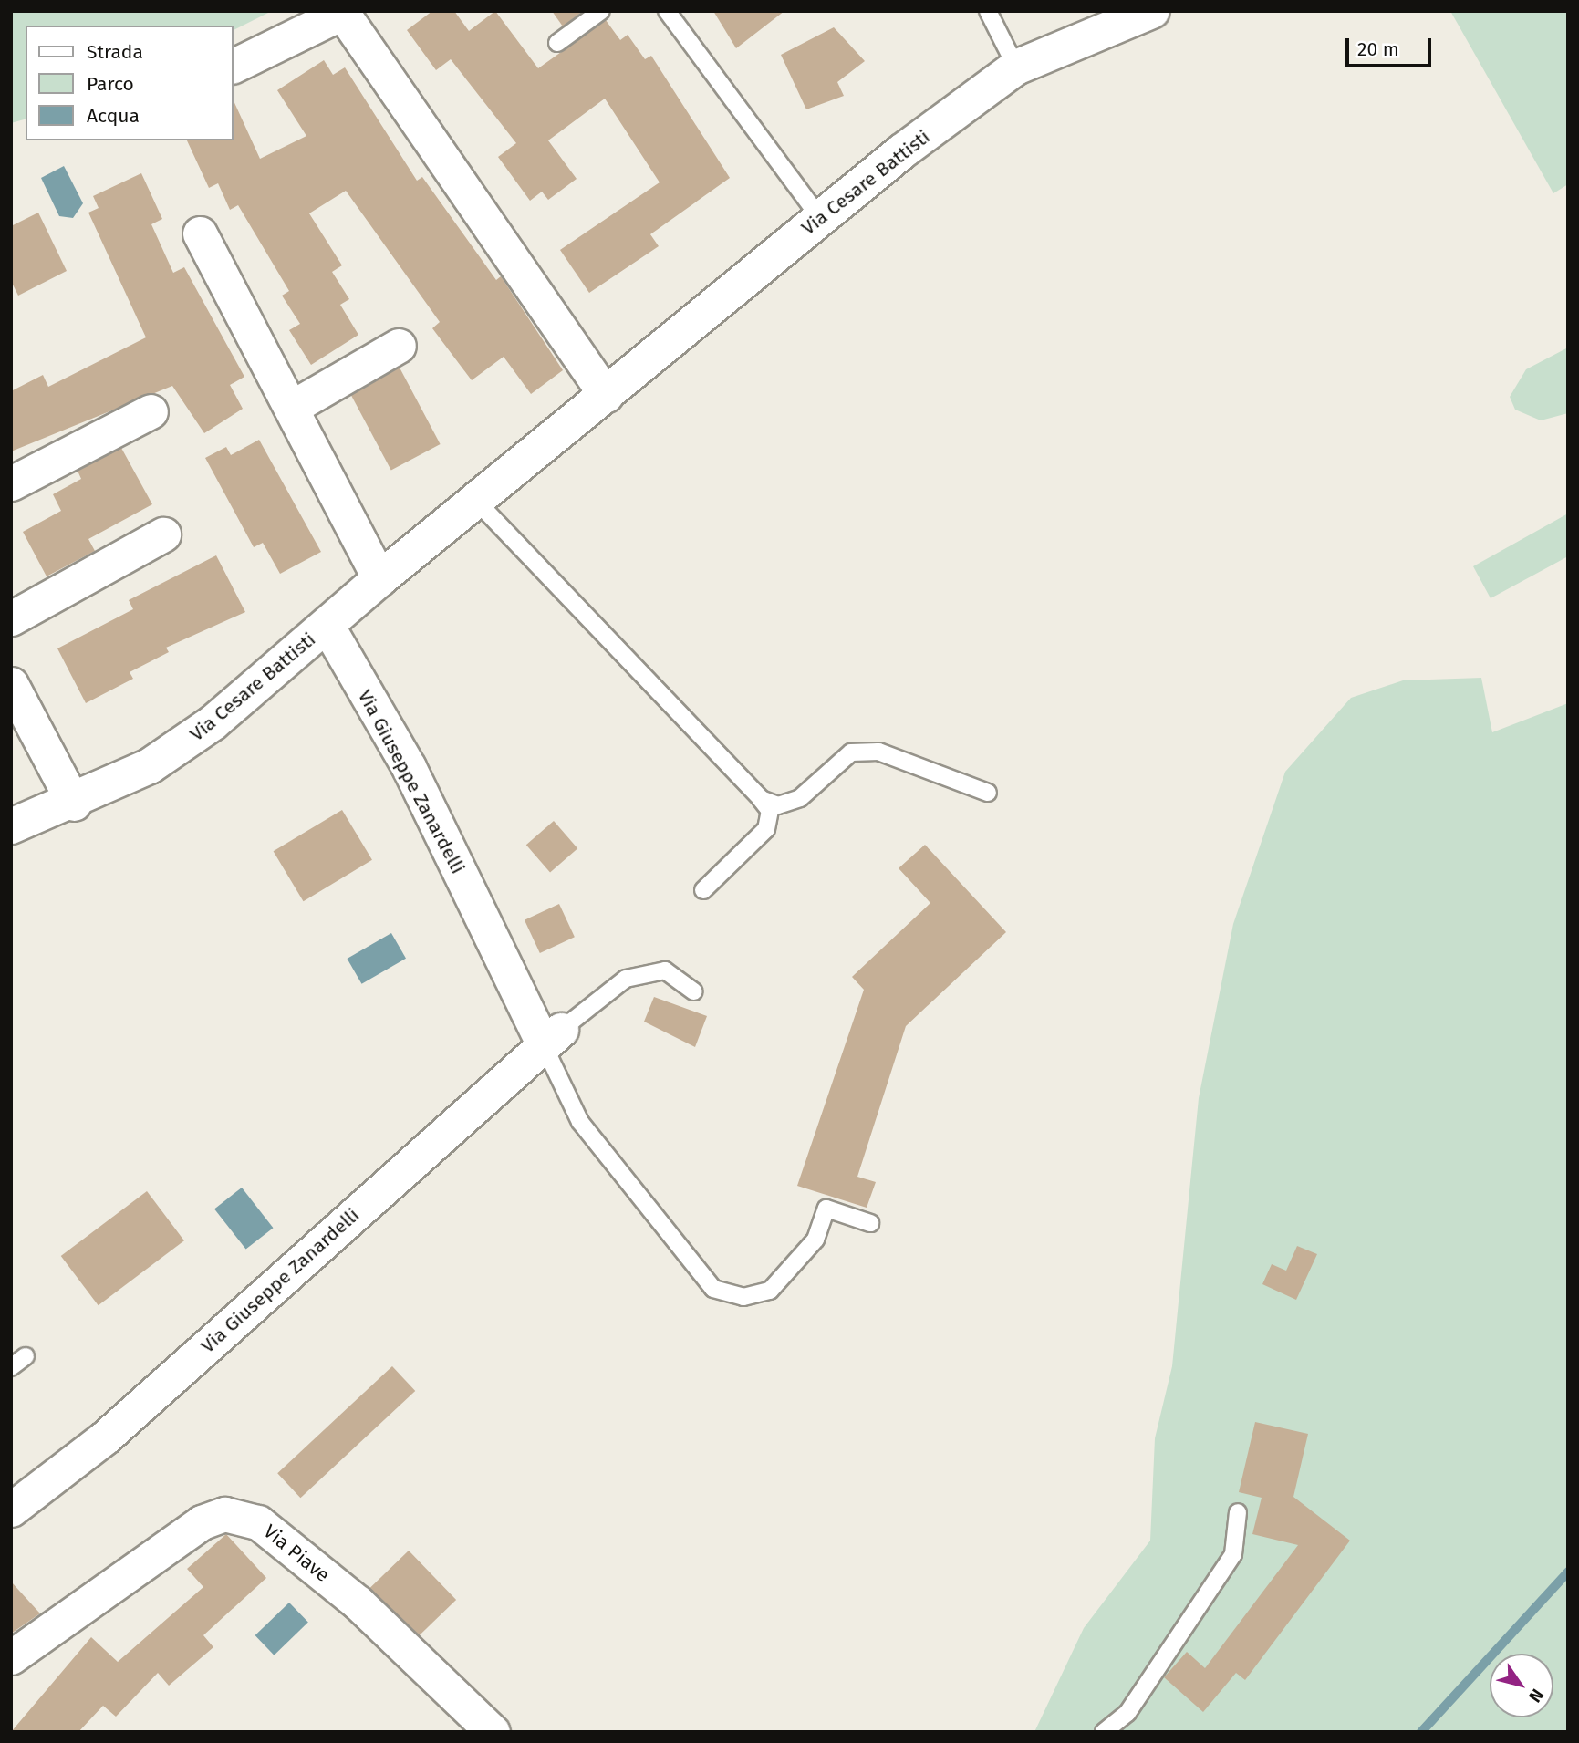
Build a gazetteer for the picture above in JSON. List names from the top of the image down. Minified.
{"streets":{"street":["Via Cesare Battisti","Via Giuseppe Zanardelli","Via Piave"]},"crossings":[["Via Cesare Battisti","Via Giuseppe Zanardelli"]],"legend":["Strada","Parco","Acqua"],"scale_bar":"20 m","north":"bottom right"}
